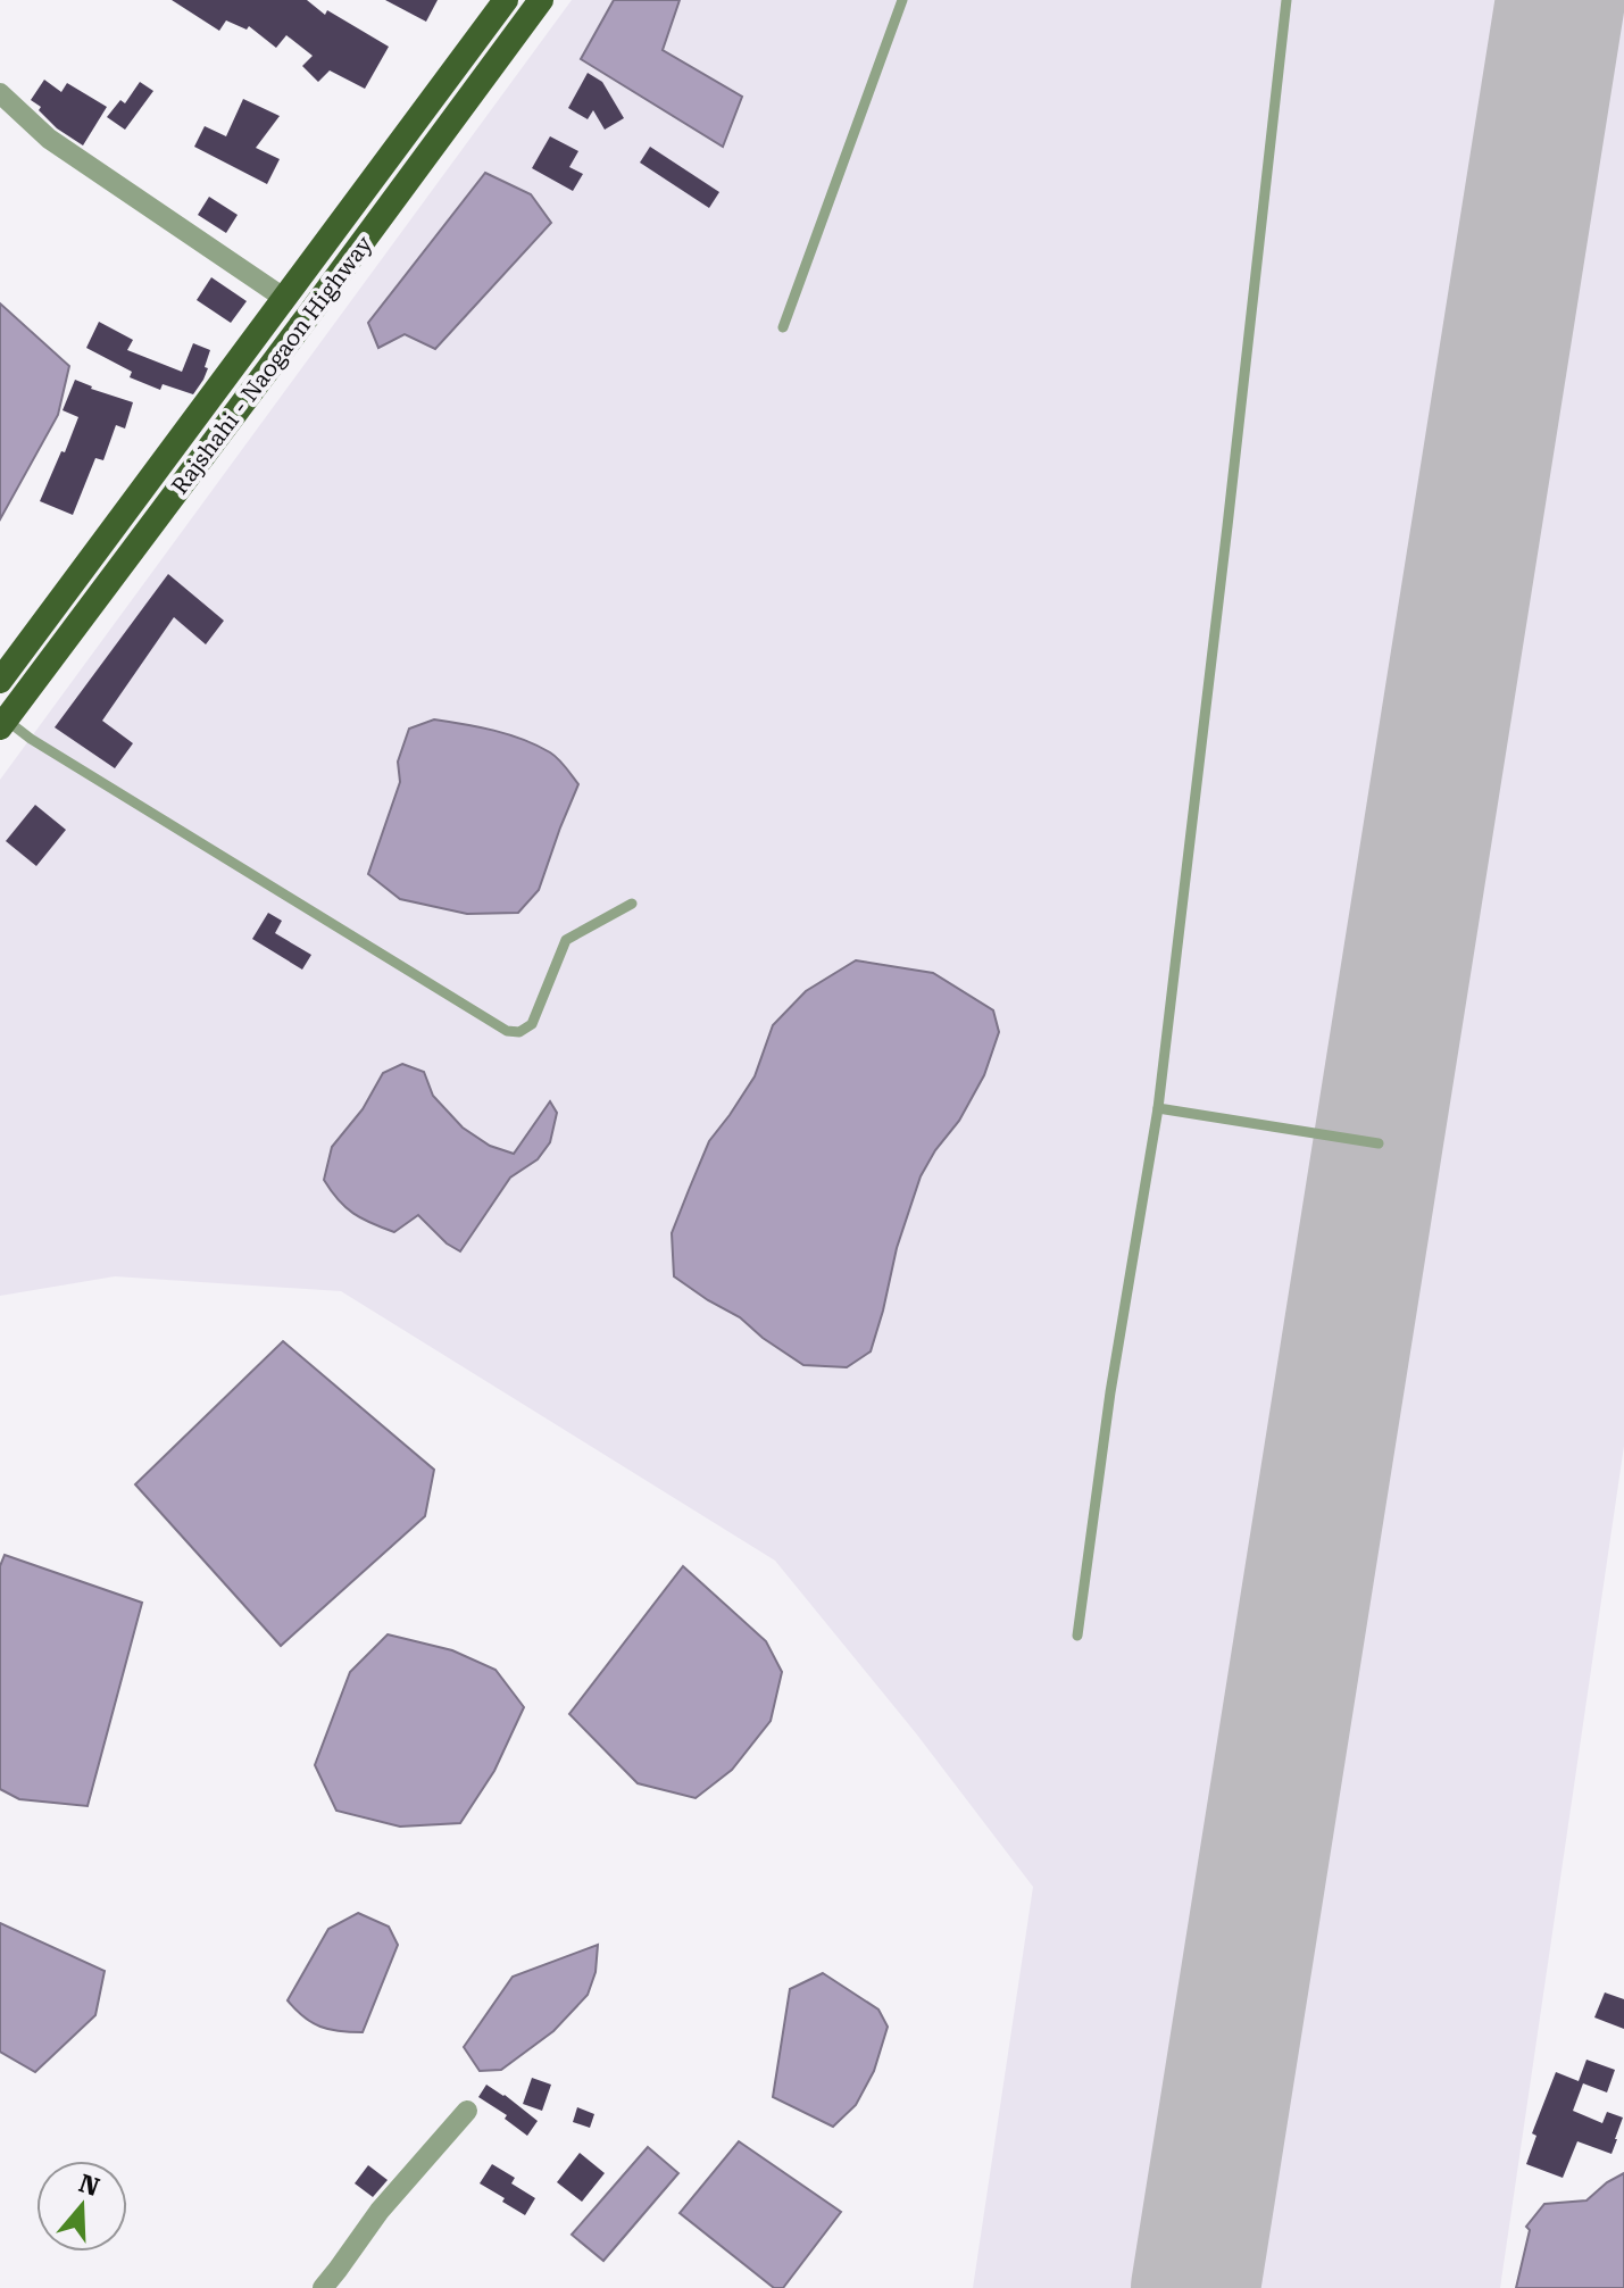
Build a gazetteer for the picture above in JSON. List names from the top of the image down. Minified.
{"streets":{"main road":["Rajshahi - Naogaon Highway"]},"north":"top"}
